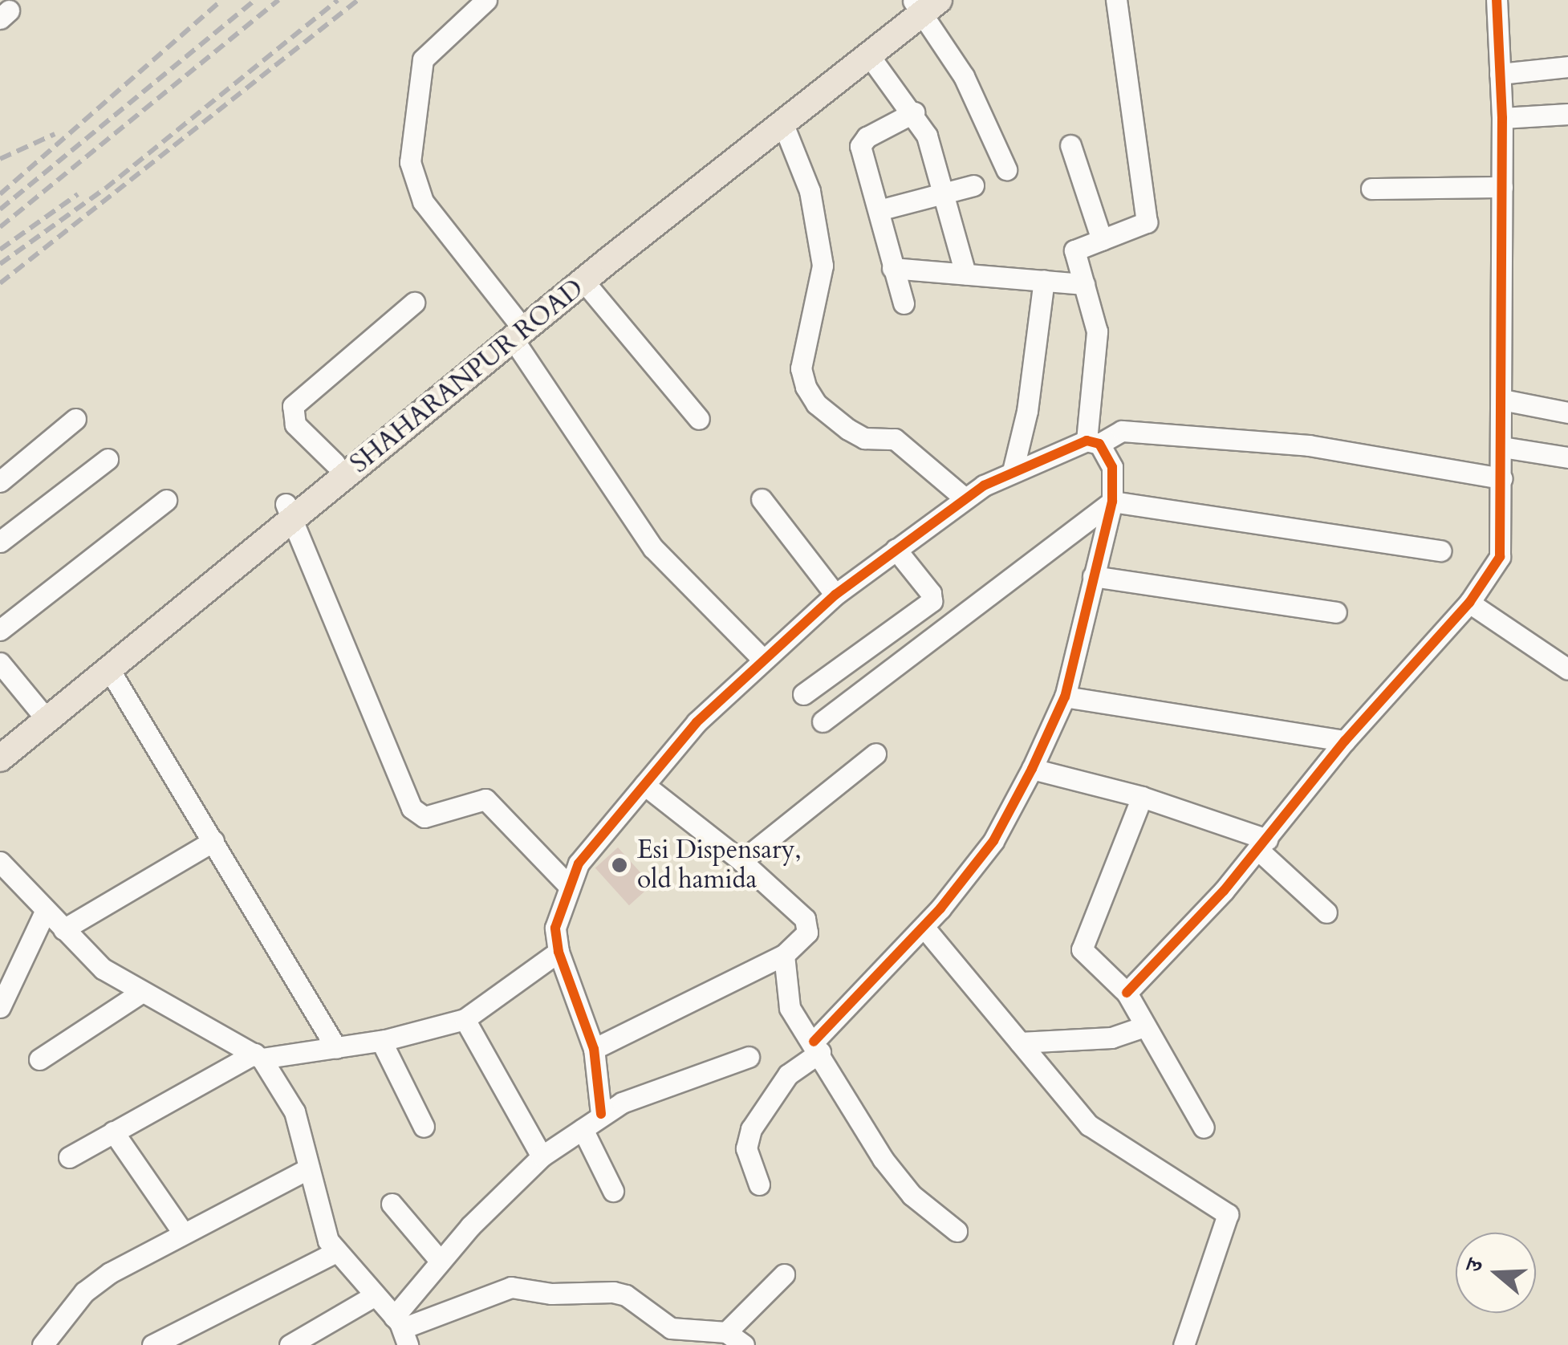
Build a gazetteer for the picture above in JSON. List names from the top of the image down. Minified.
{"streets":{"main road":["SHAHARANPUR ROAD"]},"places":["Esi Dispensary, old hamida"],"north":"left"}
